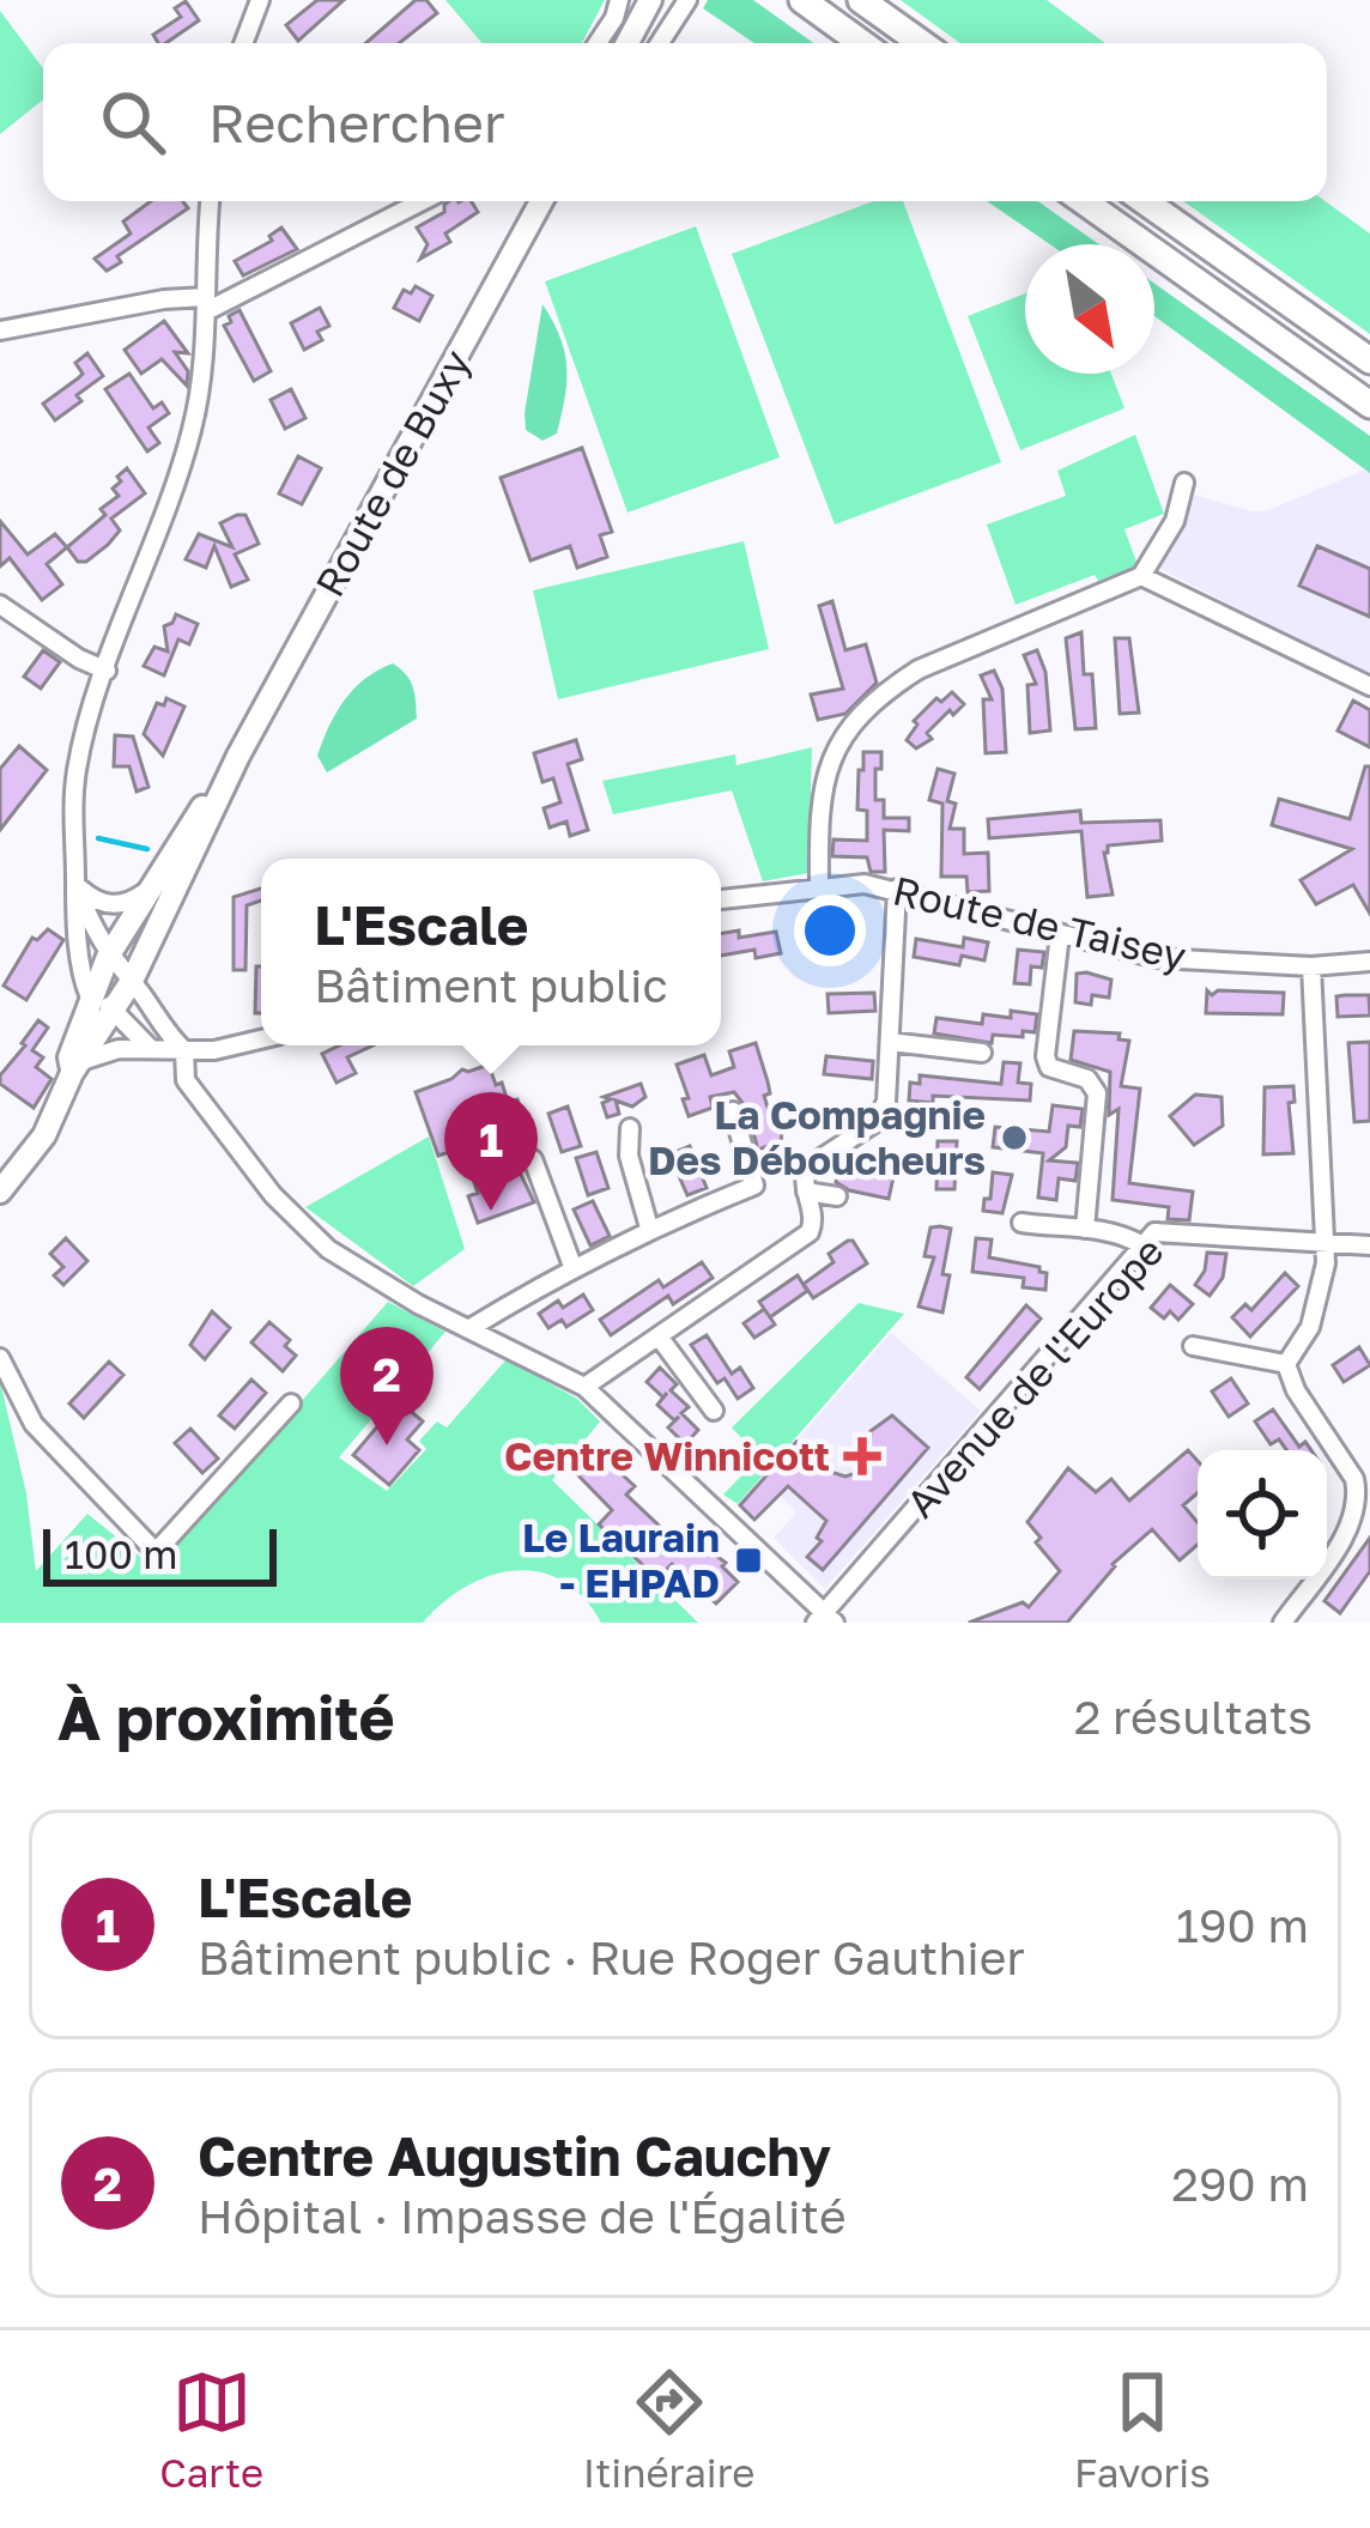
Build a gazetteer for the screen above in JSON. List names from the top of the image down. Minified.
{"streets":{"main road":["Route de Buxy"],"street":["Route de Taisey","Avenue de l'Europe"]},"places":{"other":["La Compagnie Des Déboucheurs"],"health":["Centre Winnicott"],"transit":["Le Laurain - EHPAD"]},"scale_bar":"100 m","north":"bottom right","page":{"search":"Rechercher","popup":["L'Escale","Bâtiment public"],"pins":["1","2"],"scale":"100 m","heading":["À proximité","2 résultats"],"list":[{"mark":"1","name":"L'Escale","note":"Bâtiment public · Rue Roger Gauthier","value":"190 m"},{"mark":"2","name":"Centre Augustin Cauchy","note":"Hôpital · Impasse de l'Égalité","value":"290 m"}],"nav":["Carte","Itinéraire","Favoris"]}}
